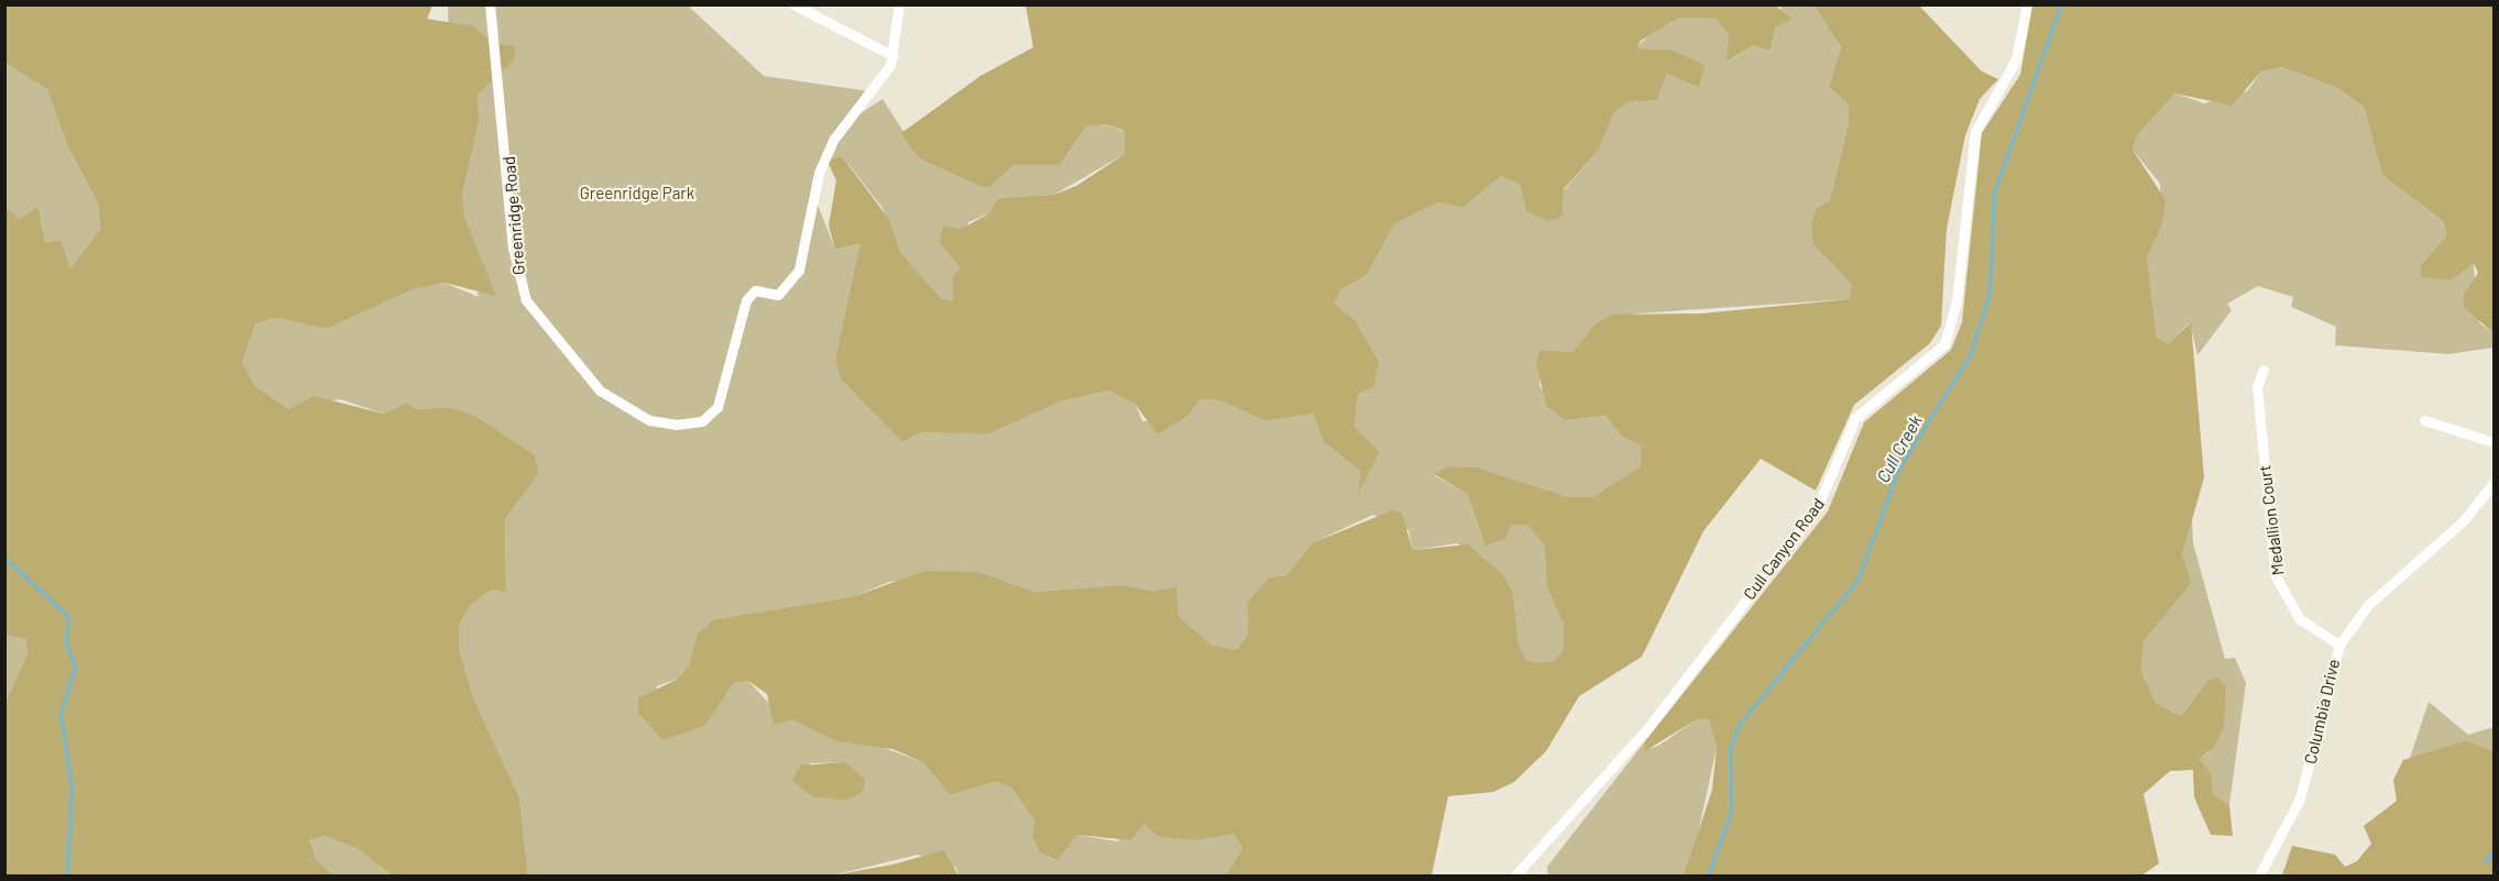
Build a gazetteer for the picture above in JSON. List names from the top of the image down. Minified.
{"streets":{"street":["Greenridge Road","Medallion Court","Cull Canyon Road","Columbia Drive"]},"crossings":[["Medallion Court","Columbia Drive"]],"water":["Cull Creek"],"parks":["Greenridge Park"]}
